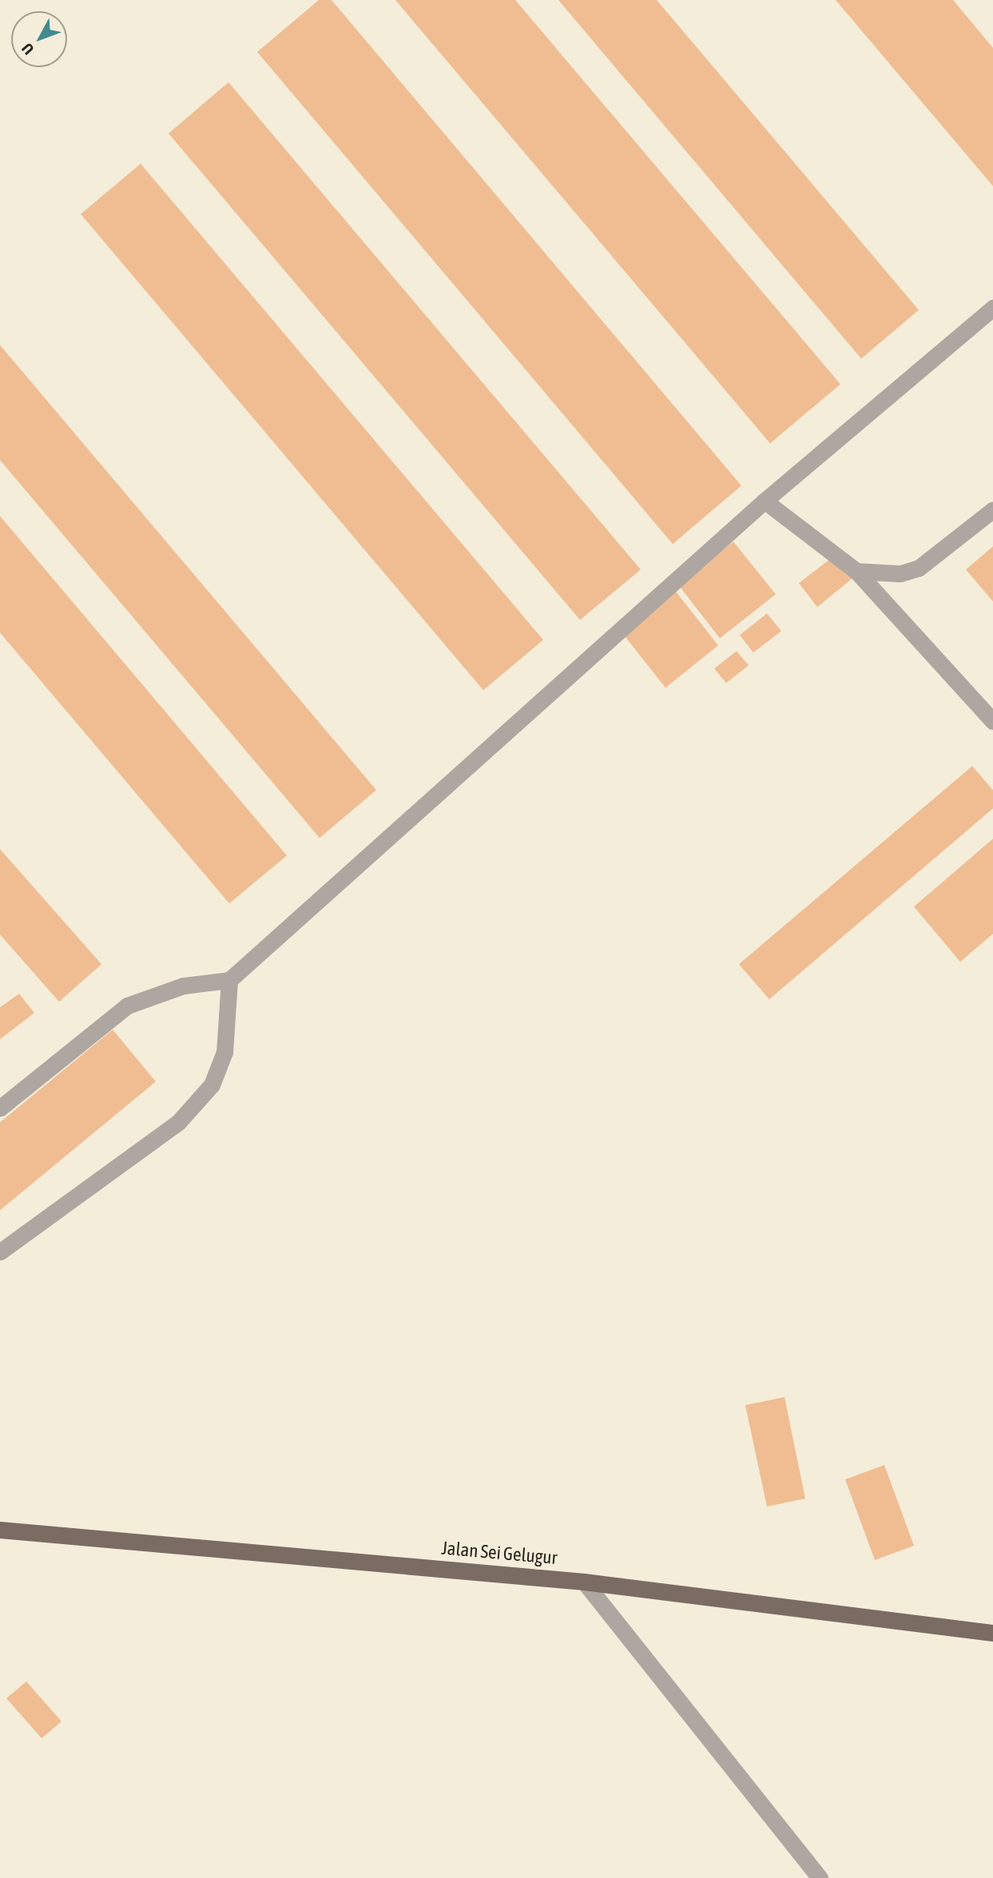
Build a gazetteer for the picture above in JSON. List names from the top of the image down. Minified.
{"streets":{"main road":["Jalan Sei Gelugur"]},"north":"bottom left"}
